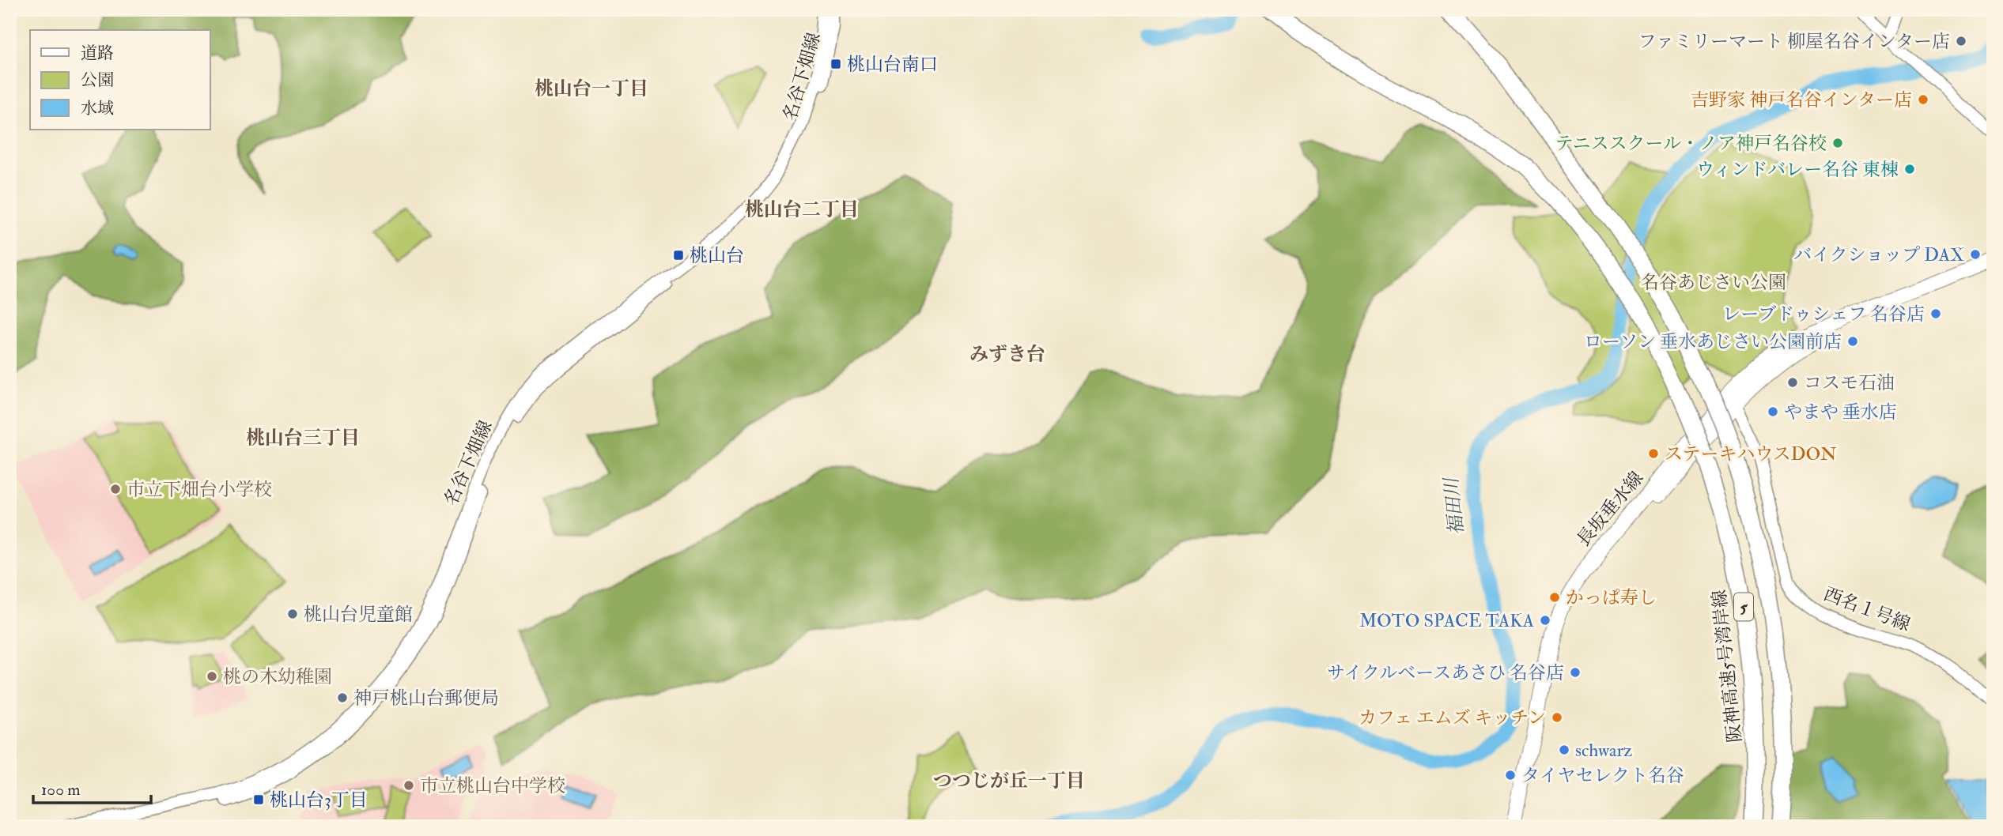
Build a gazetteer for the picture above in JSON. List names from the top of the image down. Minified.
{"streets":{"highway":["5","阪神高速5号湾岸線"],"main road":["長坂垂水線"],"street":["名谷下畑線","西名１号線"]},"crossings":[["長坂垂水線","西名１号線"]],"districts":["桃山台一丁目","桃山台二丁目","みずき台","桃山台三丁目","つつじが丘一丁目"],"water":["福田川"],"parks":["名谷あじさい公園"],"places":{"other":["ファミリーマート 柳屋名谷インター店","吉野家 神戸名谷インター店","テニススクール・ノア神戸名谷校","ウィンドバレー名谷 東棟","バイクショップ DAX","レーブドゥシェフ 名谷店","ローソン 垂水あじさい公園前店","コスモ石油","やまや 垂水店","ステーキハウスDON","市立下畑台小学校","かっぱ寿し","桃山台児童館","MOTO SPACE TAKA","サイクルベースあさひ 名谷店","桃の木幼稚園","神戸桃山台郵便局","カフェ エムズ キッチン","schwarz","タイヤセレクト名谷","市立桃山台中学校"],"transit":["桃山台南口","桃山台","桃山台3丁目"]},"legend":["道路","公園","水域"],"scale_bar":"100 m"}
